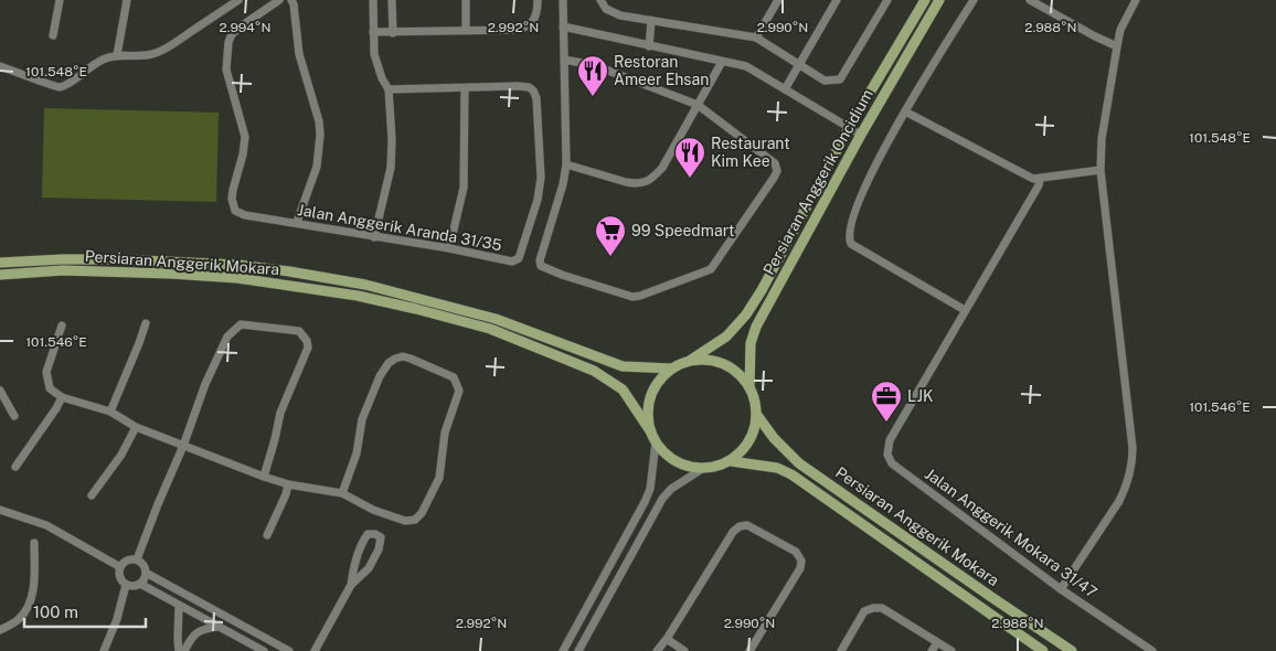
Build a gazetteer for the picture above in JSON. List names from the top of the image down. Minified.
{"streets":{"main road":["Persiaran Anggerik Oncidium","Persiaran Anggerik Mokara"],"street":["Jalan Anggerik Aranda 31/35","Jalan Anggerik Mokara 31/47"]},"crossings":[["Persiaran Anggerik Oncidium","Persiaran Anggerik Mokara"]],"places":{"restaurant":["Restoran Ameer Ehsan","Restaurant Kim Kee"],"supermarket":["99 Speedmart"],"office":["LJK"]},"scale_bar":"100 m","coordinates":["2.994°N","2.992°N","2.990°N","2.988°N","101.548°E","101.546°E"]}
